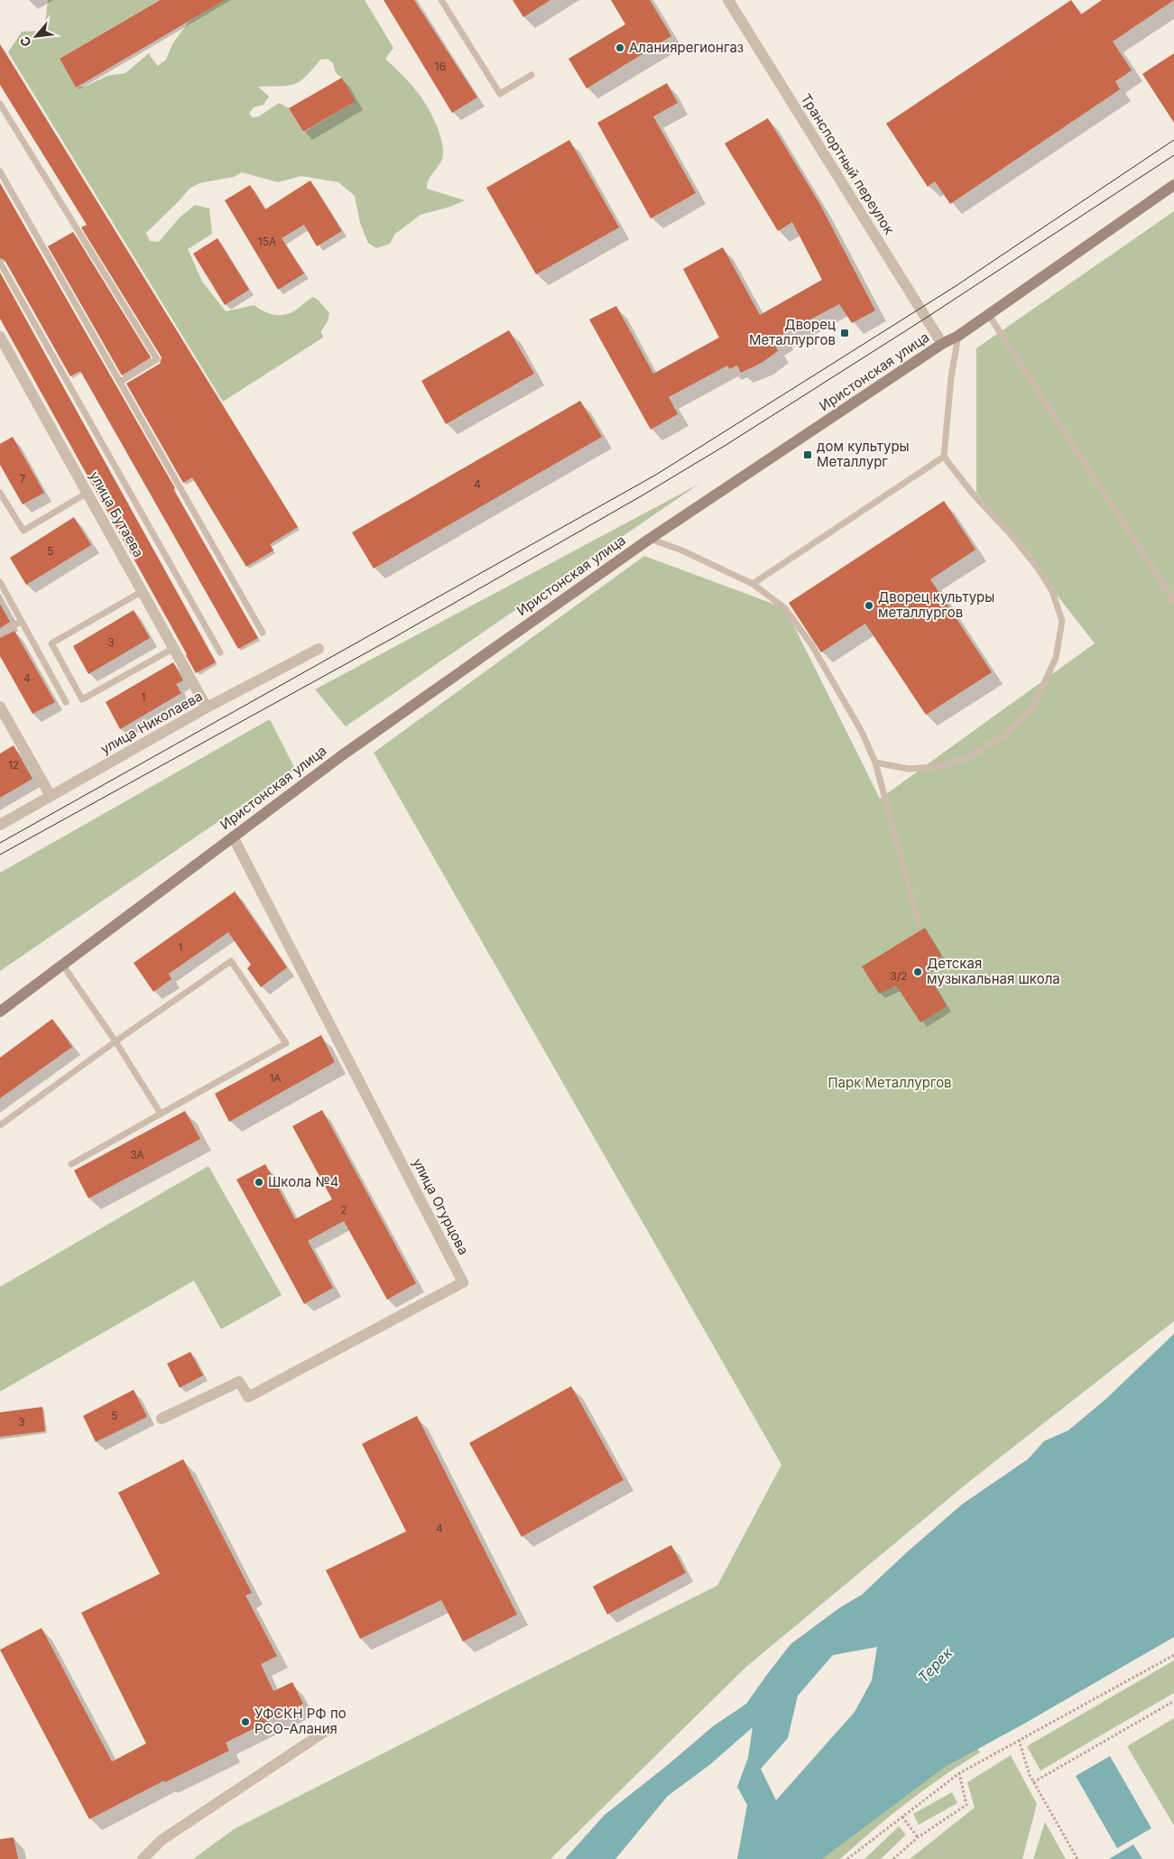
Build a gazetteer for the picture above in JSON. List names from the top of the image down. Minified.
{"streets":{"main road":["Иристонская улица"],"street":["Транспортный переулок","улица Бутаева","улица Николаева","улица Огурцова"]},"crossings":[["Транспортный переулок","Иристонская улица"],["Иристонская улица","улица Огурцова"],["улица Бутаева","улица Николаева"]],"water":["Терек"],"parks":["Парк Металлургов"],"places":{"other":["Аланиярегионгаз","Дворец культуры металлургов","Детская музыкальная школа","Школа №4","УФСКН РФ по РСО-Алания"],"transit":["Дворец Металлургов","дом культуры Металлург"]},"house_numbers":["16","15А","7","4","5","3","4","1","12","1","3/2","1А","3А","2","5","3","4"],"north":"bottom left"}
